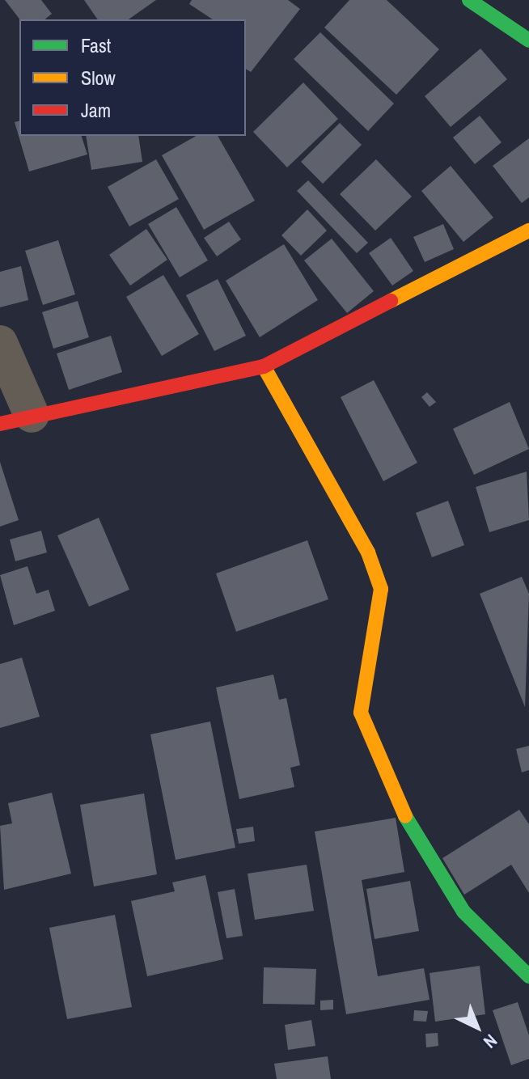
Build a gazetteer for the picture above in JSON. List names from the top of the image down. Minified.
{"legend":["Fast","Slow","Jam"],"north":"bottom right"}
